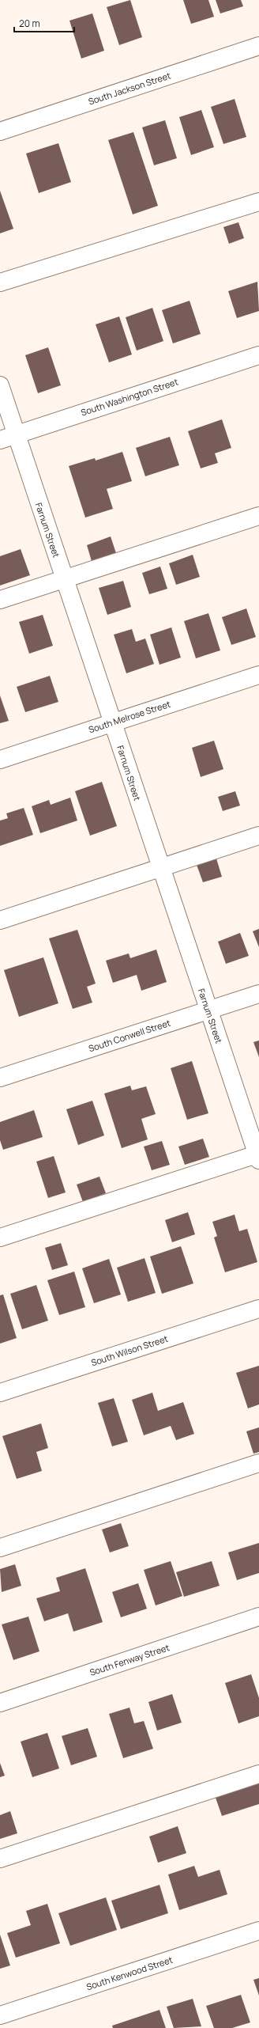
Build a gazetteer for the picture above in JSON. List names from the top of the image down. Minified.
{"streets":{"street":["South Jackson Street","South Washington Street","Farnum Street","South Melrose Street","South Conwell Street","South Wilson Street","South Fenway Street","South Kenwood Street"]},"crossings":[["South Washington Street","Farnum Street"],["Farnum Street","South Melrose Street"],["Farnum Street","South Conwell Street"]],"scale_bar":"20 m"}
